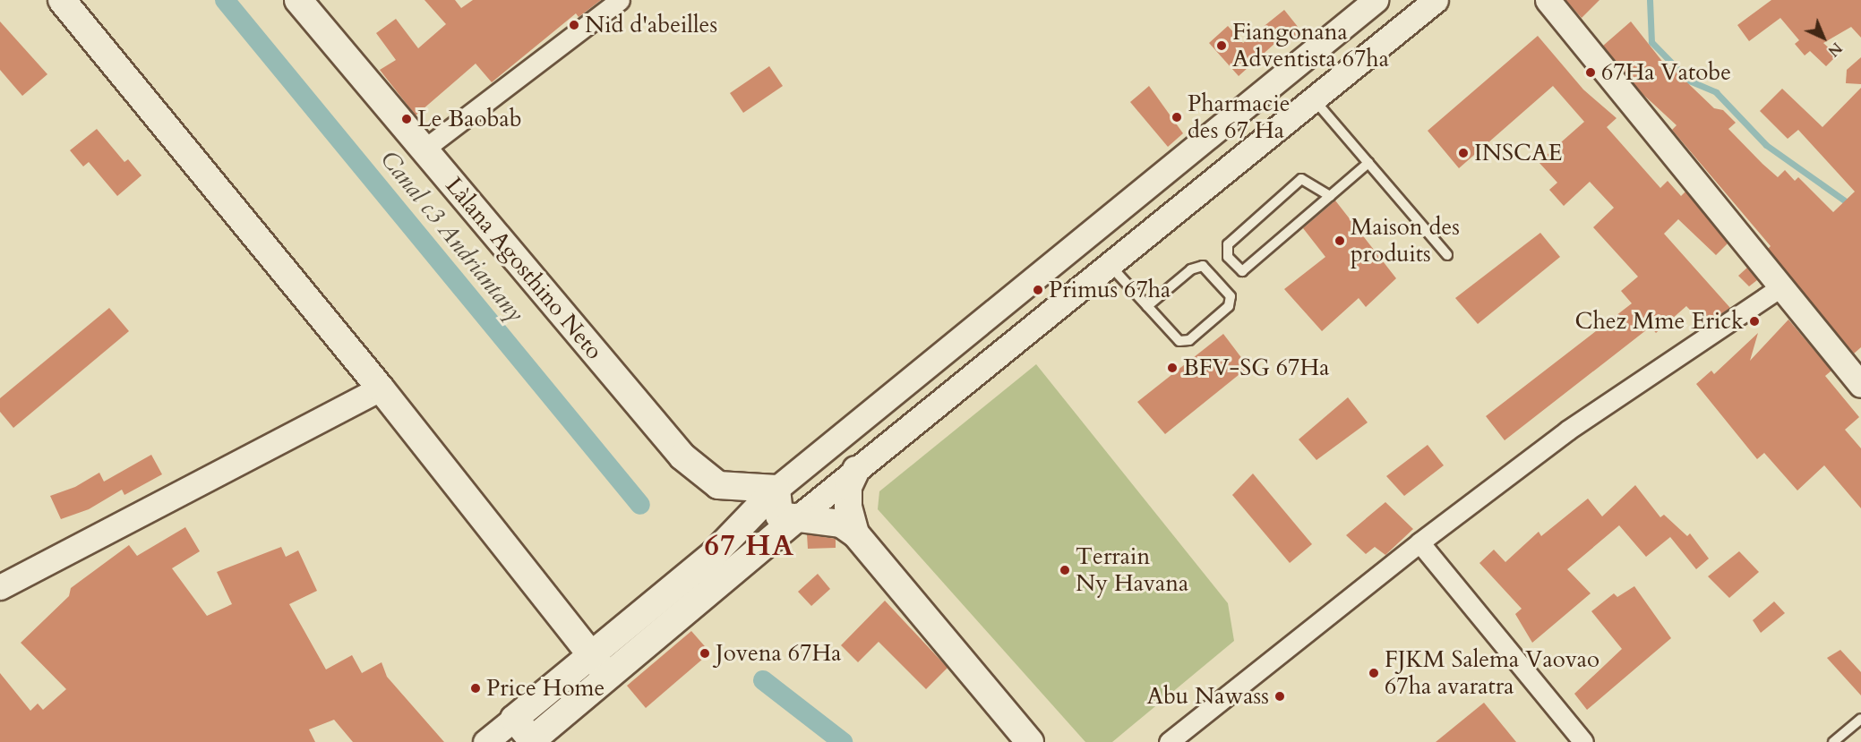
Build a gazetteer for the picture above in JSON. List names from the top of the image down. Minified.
{"streets":{"main road":["Làlana Agosthino Neto"]},"districts":["67 HA"],"water":["Canal c3 Andriantany"],"places":["Nid d'abeilles","Fiangonana Adventista 67ha","67Ha Vatobe","Pharmacie des 67 Ha","Le Baobab","INSCAE","Maison des produits","Primus 67ha","Chez Mme Erick","BFV-SG 67Ha","Terrain Ny Havana","Jovena 67Ha","FJKM Salema Vaovao 67ha avaratra","Price Home","Abu Nawass"],"north":"bottom right"}
